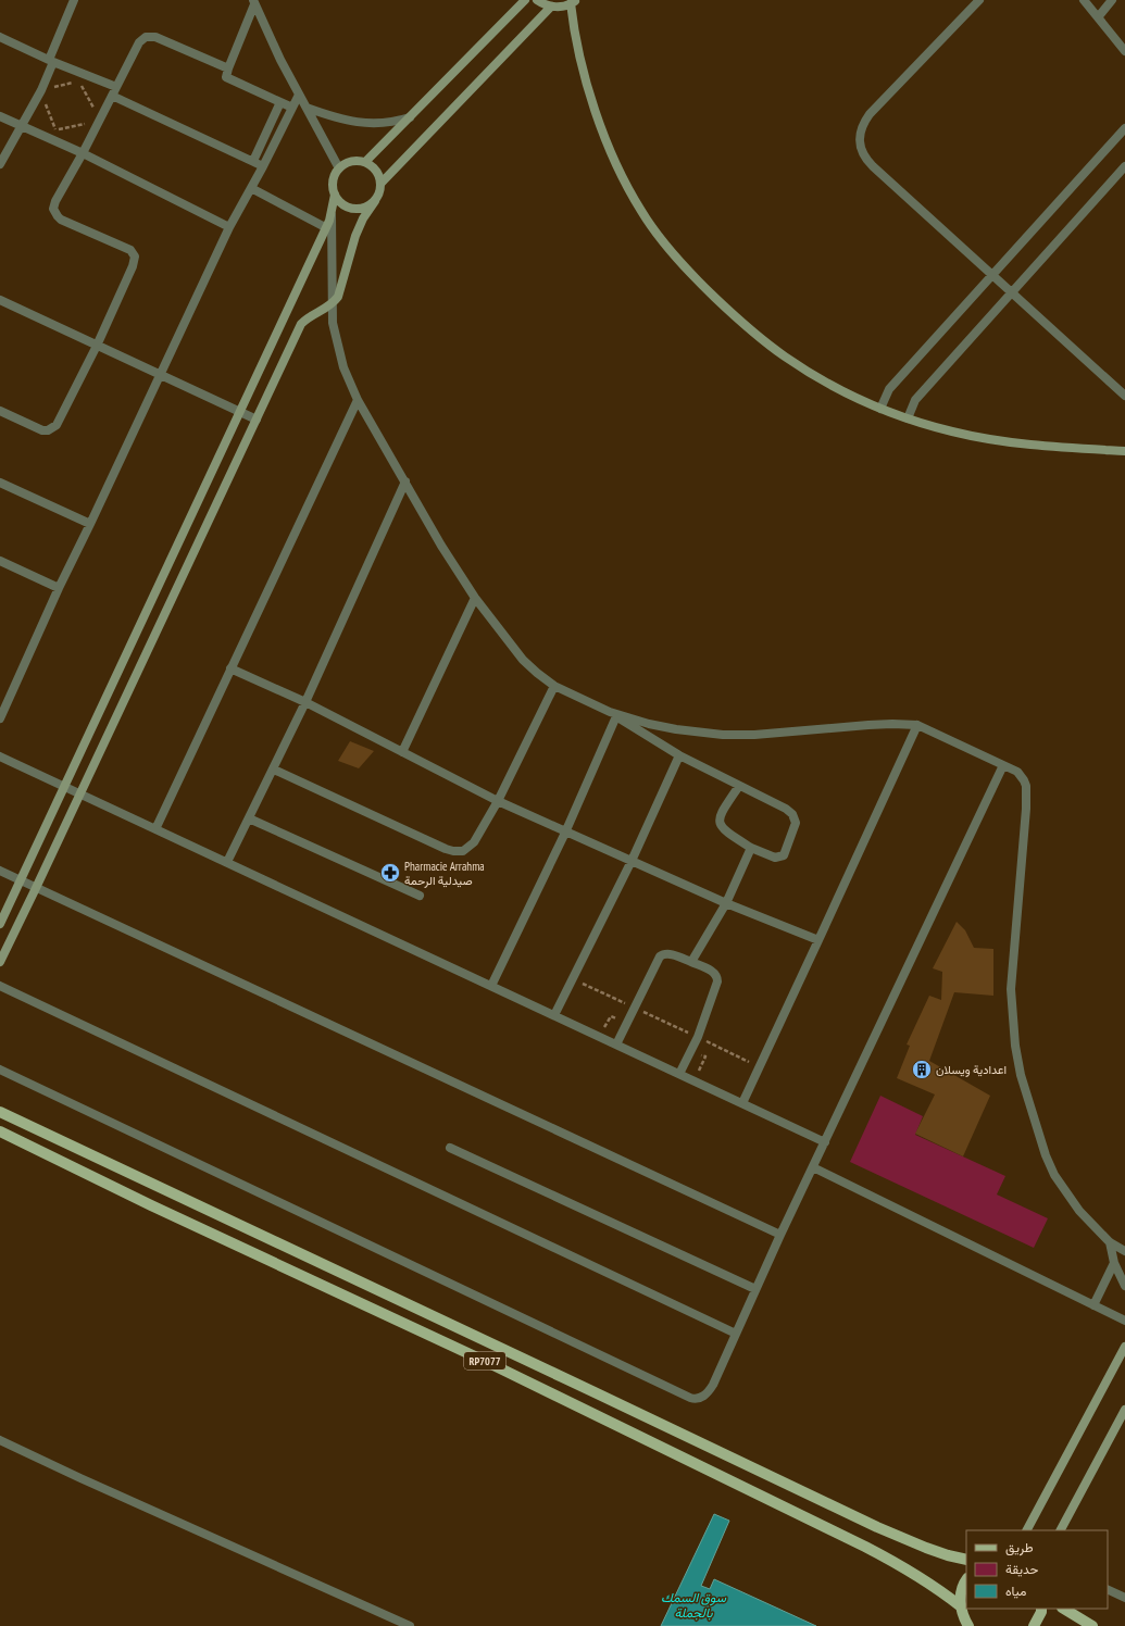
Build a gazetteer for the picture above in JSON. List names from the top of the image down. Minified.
{"streets":{"main road":["RP7077"]},"water":["سوق السمك بالجملة"],"places":{"pharmacy":["Pharmacie Arrahma صيدلية الرحمة"],"building":["اعدادية ويسلان"]},"legend":["طريق","حديقة","مياه"]}
